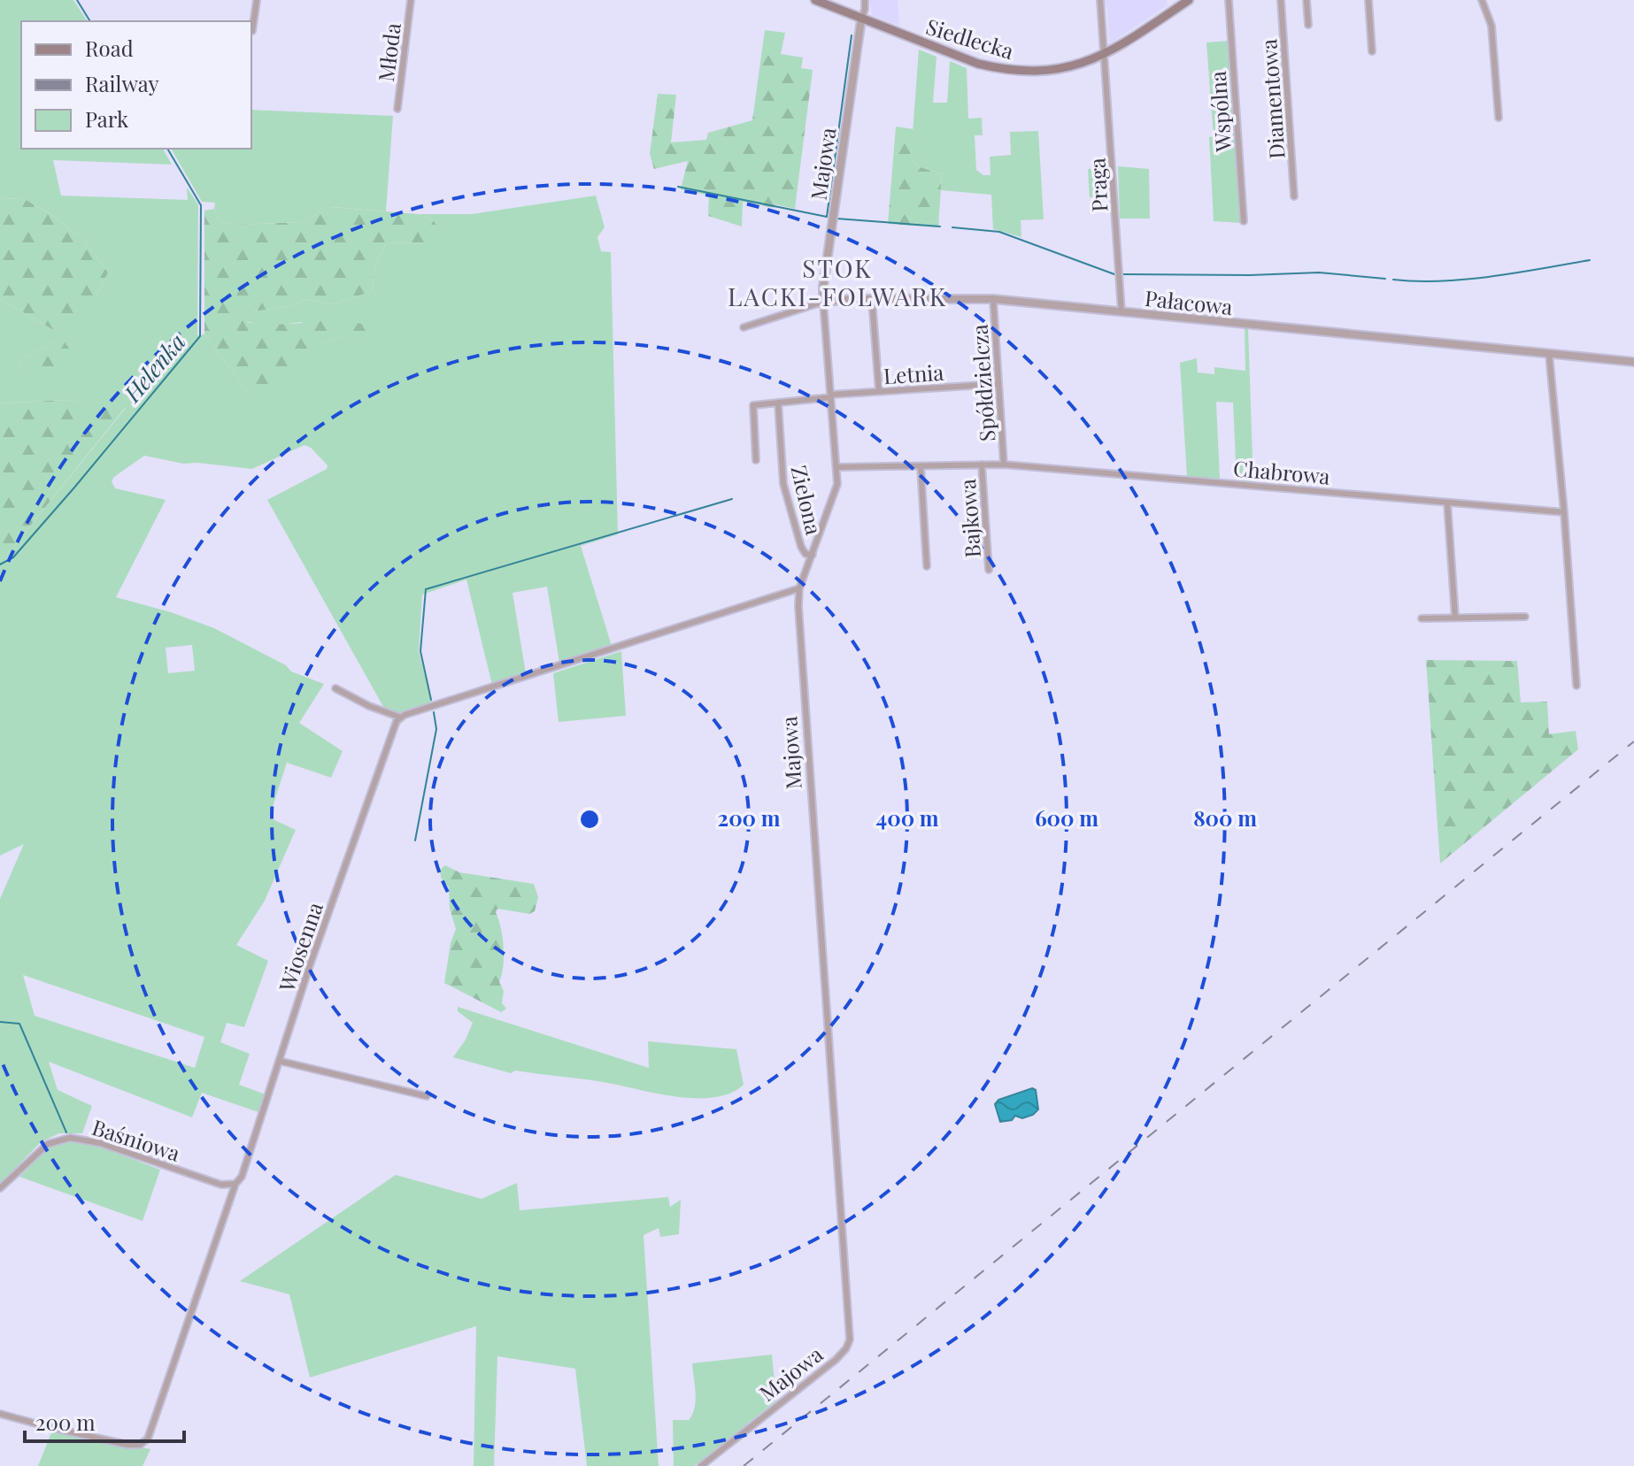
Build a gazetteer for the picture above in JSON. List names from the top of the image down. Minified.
{"streets":{"main road":["Siedlecka"],"street":["Młoda","Diamentowa","Wspólna","Majowa","Praga","Pałacowa","Letnia","Spółdzielcza","Chabrowa","Zielona","Bajkowa","Wiosenna","Baśniowa"]},"crossings":[["Siedlecka","Majowa"],["Siedlecka","Praga"],["Majowa","Pałacowa"],["Majowa","Letnia"],["Majowa","Chabrowa"],["Majowa","Zielona"],["Praga","Pałacowa"],["Pałacowa","Spółdzielcza"],["Letnia","Spółdzielcza"],["Letnia","Zielona"],["Spółdzielcza","Chabrowa"],["Chabrowa","Bajkowa"],["Wiosenna","Baśniowa"]],"districts":["STOK LACKI-FOLWARK"],"water":["Helenka"],"legend":["Road","Railway","Park"],"scale_bar":"200 m","rings":["200 m","400 m","600 m","800 m"]}
